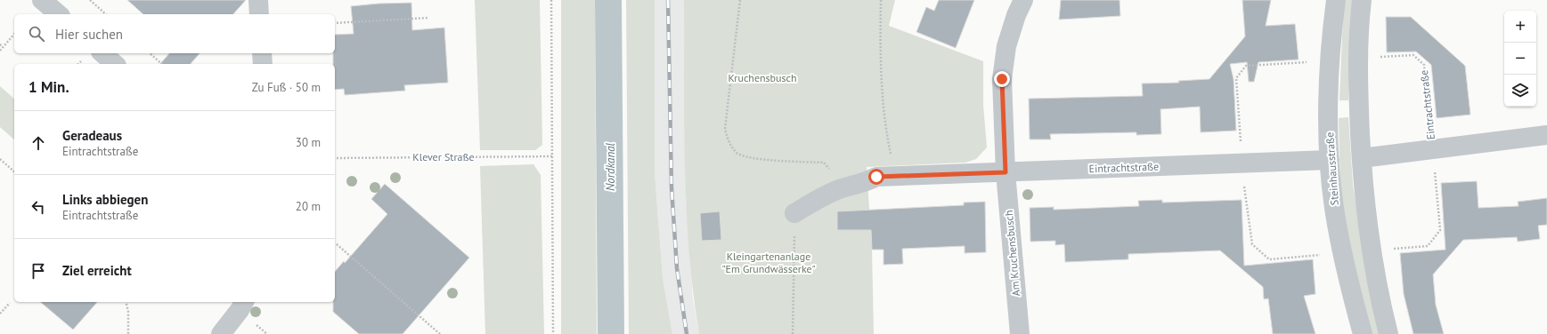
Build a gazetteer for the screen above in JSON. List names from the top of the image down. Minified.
{"streets":{"street":["Eintrachtstraße","Steinhausstraße","Am Kruchensbusch"],"path":["Klever Straße"]},"crossings":[["Eintrachtstraße","Steinhausstraße"],["Eintrachtstraße","Am Kruchensbusch"]],"water":["Nordkanal"],"parks":["Kruchensbusch","Kleingartenanlage \"Em Grundwässerke\""],"page":{"map_buttons":["+","−"],"search":"Hier suchen","heading":["1 Min.","Zu Fuß · 50 m"],"list":[["Geradeaus","Eintrachtstraße","30 m"],["Links abbiegen","Eintrachtstraße","20 m"],"Ziel erreicht"]}}
